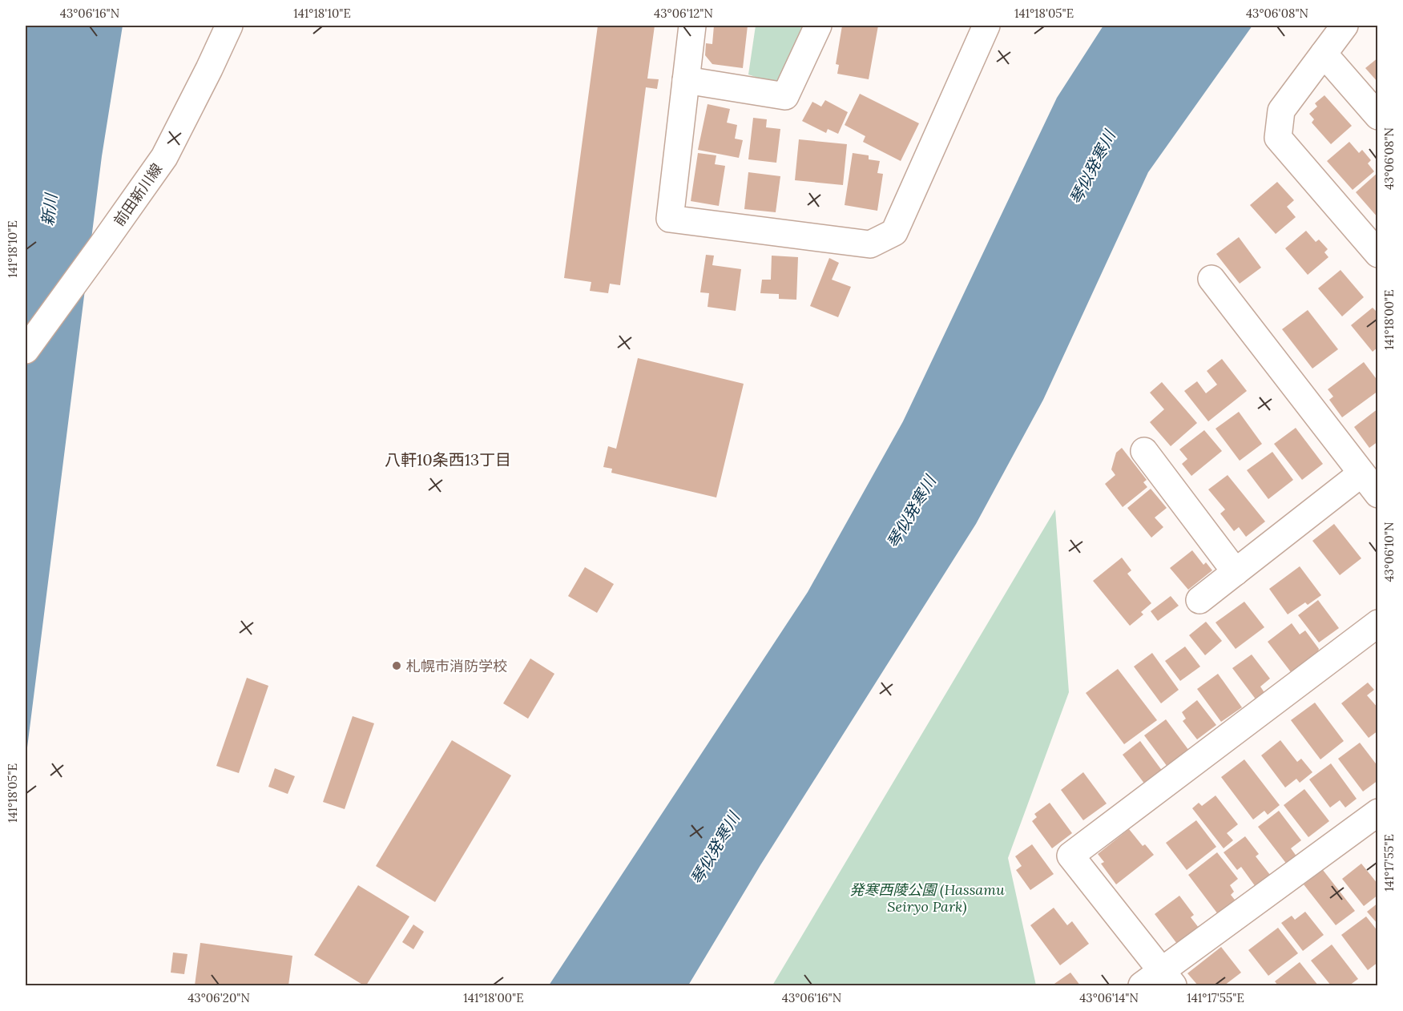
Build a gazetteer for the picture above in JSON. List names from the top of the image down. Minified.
{"streets":{"street":["前田新川線"]},"districts":["八軒10条西13丁目"],"water":["琴似発寒川","新川"],"parks":["発寒西陵公園 (Hassamu Seiryo Park)"],"places":["札幌市消防学校"],"coordinates":["43°06'16\"N","141°18'10\"E","43°06'12\"N","141°18'05\"E","43°06'08\"N","141°18'00\"E","43°06'10\"N","141°17'55\"E","43°06'20\"N","43°06'14\"N"]}
